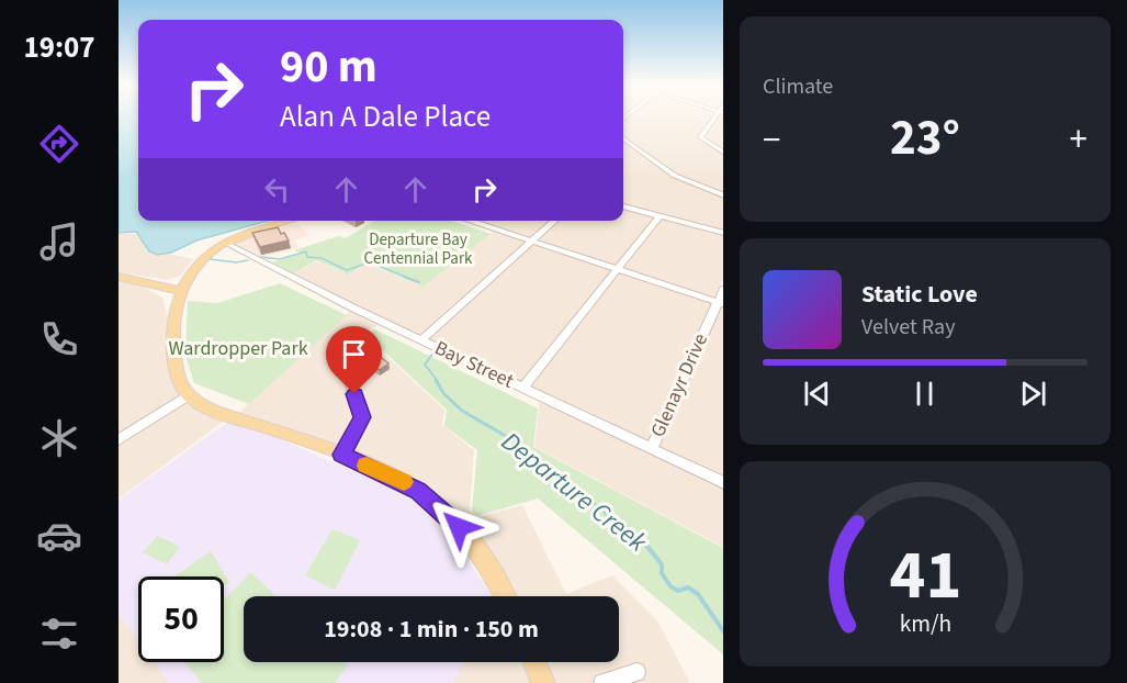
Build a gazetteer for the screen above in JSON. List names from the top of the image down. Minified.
{"streets":{"street":["Bay Street","Glenayr Drive"]},"crossings":[["Bay Street","Glenayr Drive"]],"water":["Departure Creek"],"parks":["Departure Bay Centennial Park","Wardropper Park"],"page":{"tabs":"19:07","tile":"Climate","turn":["90 m","Alan A Dale Place"],"heat":["−","23°","+"],"song":["Static Love","Velvet Ray"],"limit":"50","trip":"19:08 · 1 min · 150 m","gauge":["41","km/h"]}}
